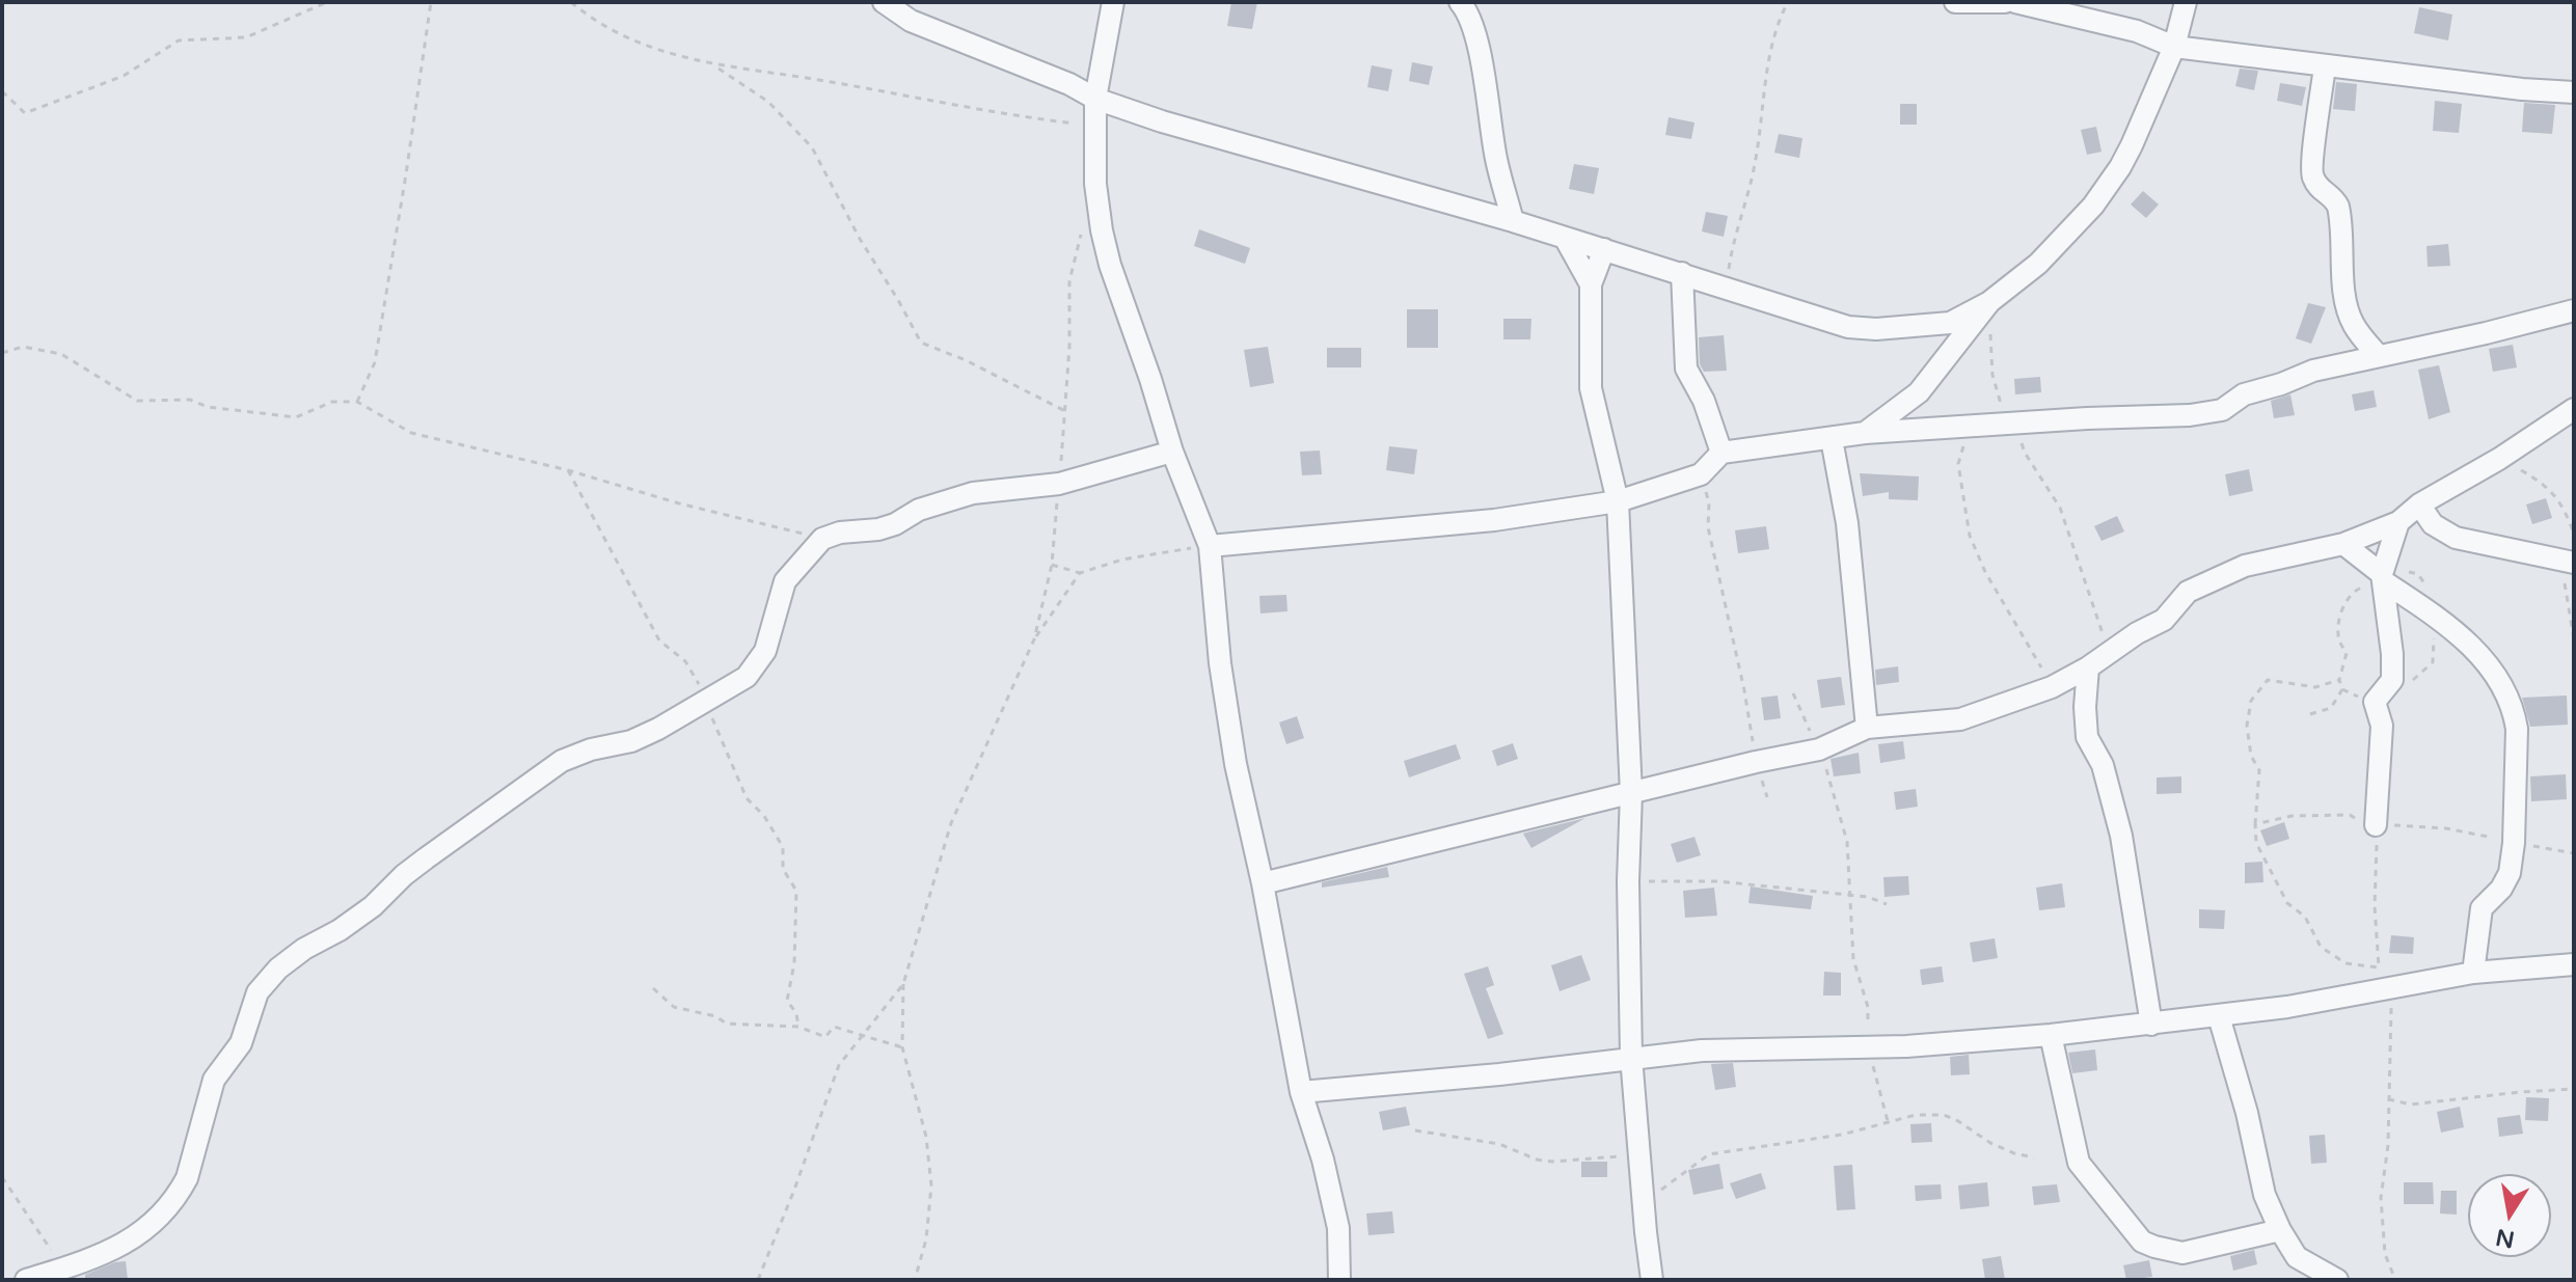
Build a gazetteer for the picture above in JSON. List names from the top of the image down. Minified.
{"north":"bottom"}
